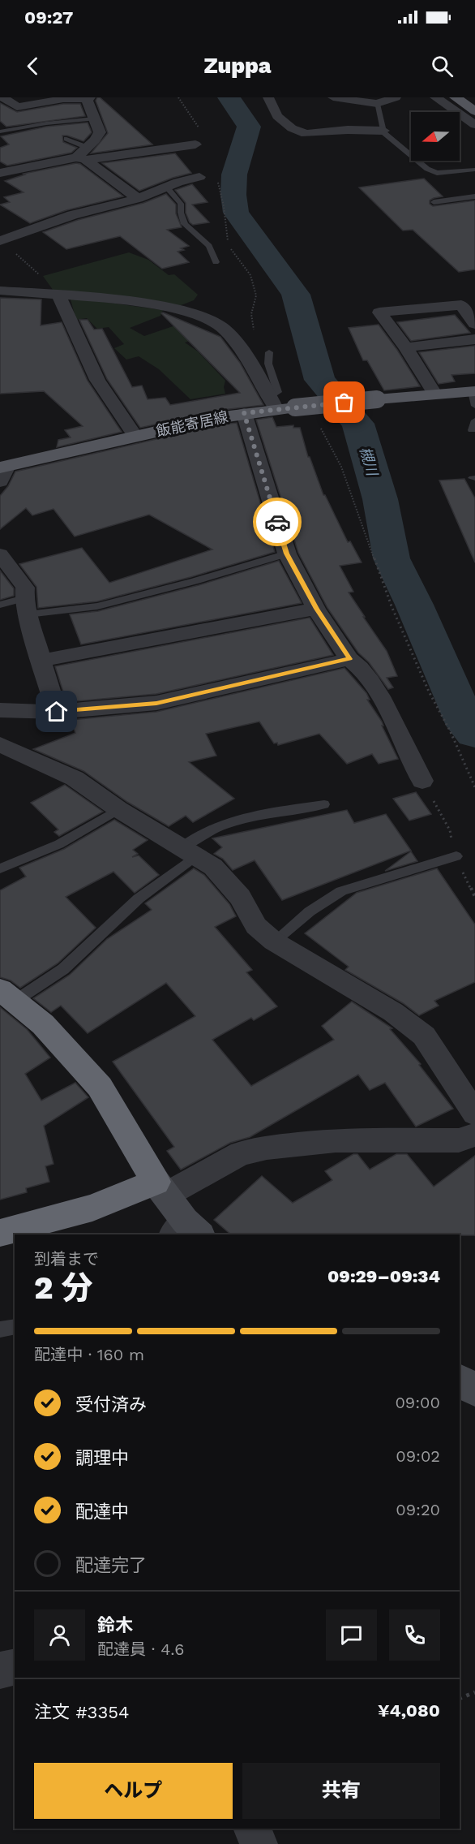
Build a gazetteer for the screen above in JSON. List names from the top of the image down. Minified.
{"streets":{"main road":["飯能寄居線"]},"water":["槻川"],"north":"left","page":{"status":"09:27","header":"Zuppa","heading":["2 分","到着まで","09:29–09:34"],"panel":["鈴木","配達員 · 4.6","注文 #3354","¥4,080"],"bar":"配達中 · 160 m","list":[["受付済み","09:00"],["調理中","09:02"],["配達中","09:20"],"配達完了"],"buttons":["ヘルプ","共有"]}}
